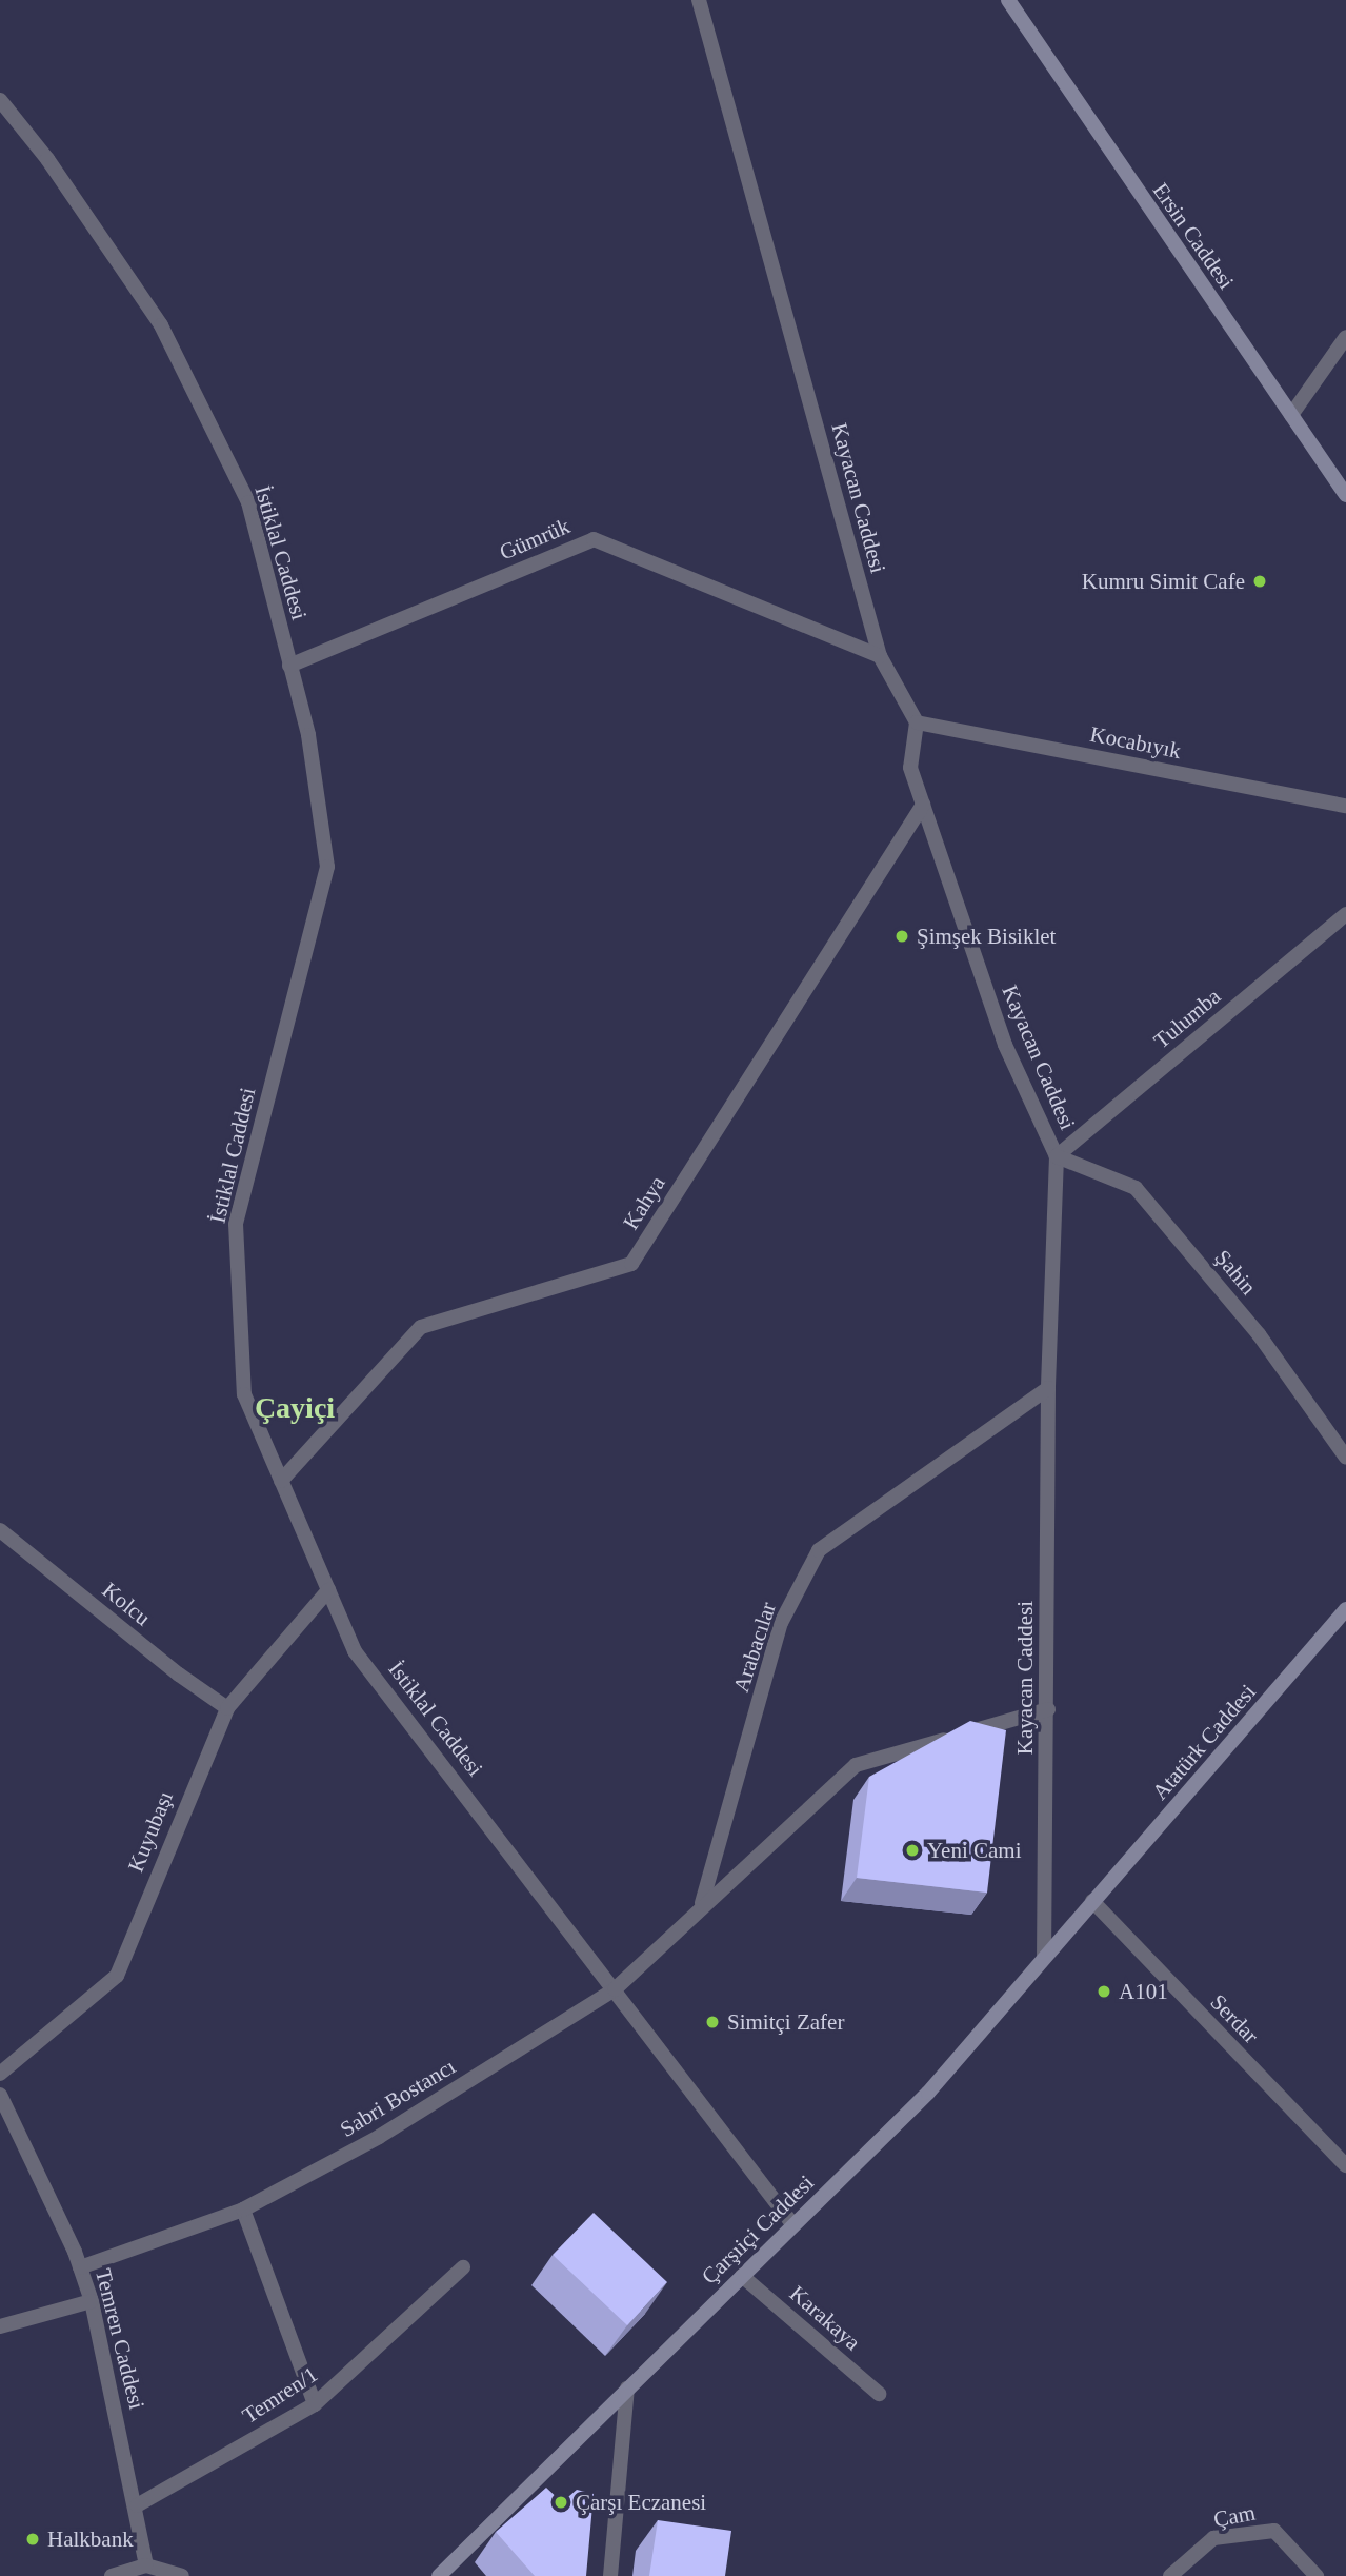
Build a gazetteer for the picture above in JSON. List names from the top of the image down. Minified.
{"streets":{"street":["Ersin Caddesi","Kayacan Caddesi","Gümrük","İstiklal Caddesi","Kocabıyık","Tulumba","Kahya","Şahin","Kolcu","Arabacılar","Atatürk Caddesi","Kuyubaşı","Serdar","Sabri Bostancı","Çarşıiçi Caddesi","Karakaya","Temren Caddesi","Temren/1","Çam"]},"crossings":[["Kayacan Caddesi","Gümrük"],["Kayacan Caddesi","Kocabıyık"],["Kayacan Caddesi","Tulumba"],["Kayacan Caddesi","Kahya"],["Kayacan Caddesi","Şahin"],["Kayacan Caddesi","Arabacılar"],["Kayacan Caddesi","Çarşıiçi Caddesi"],["Gümrük","İstiklal Caddesi"],["İstiklal Caddesi","Kahya"],["İstiklal Caddesi","Kuyubaşı"],["İstiklal Caddesi","Sabri Bostancı"],["İstiklal Caddesi","Çarşıiçi Caddesi"],["Tulumba","Şahin"],["Kolcu","Kuyubaşı"],["Arabacılar","Sabri Bostancı"],["Atatürk Caddesi","Serdar"],["Atatürk Caddesi","Çarşıiçi Caddesi"],["Serdar","Çarşıiçi Caddesi"],["Sabri Bostancı","Temren Caddesi"],["Çarşıiçi Caddesi","Karakaya"],["Temren Caddesi","Temren/1"]],"districts":["Çayiçi"],"places":["Kumru Simit Cafe","Şimşek Bisiklet","Yeni Cami","A101","Simitçi Zafer","Çarşı Eczanesi","Halkbank"]}
